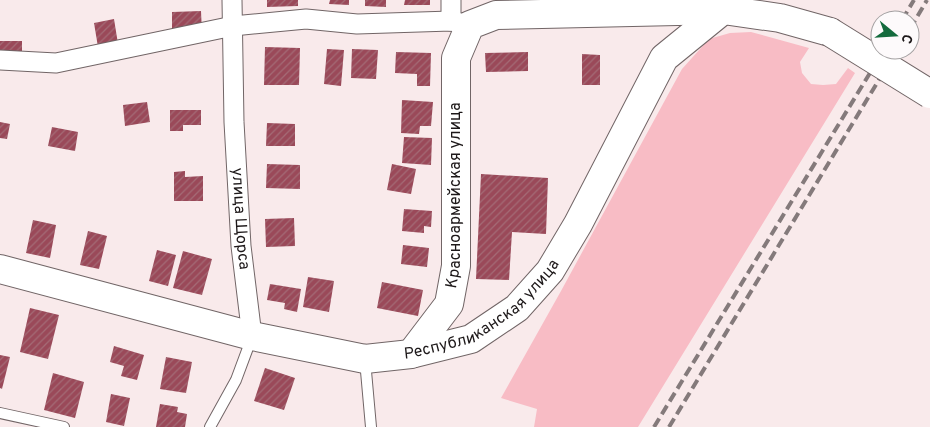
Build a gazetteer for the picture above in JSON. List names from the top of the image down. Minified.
{"streets":{"street":["Красноармейская улица","улица Щорса","Республиканская улица"]},"crossings":[["Красноармейская улица","Республиканская улица"],["улица Щорса","Республиканская улица"]],"north":"right"}
